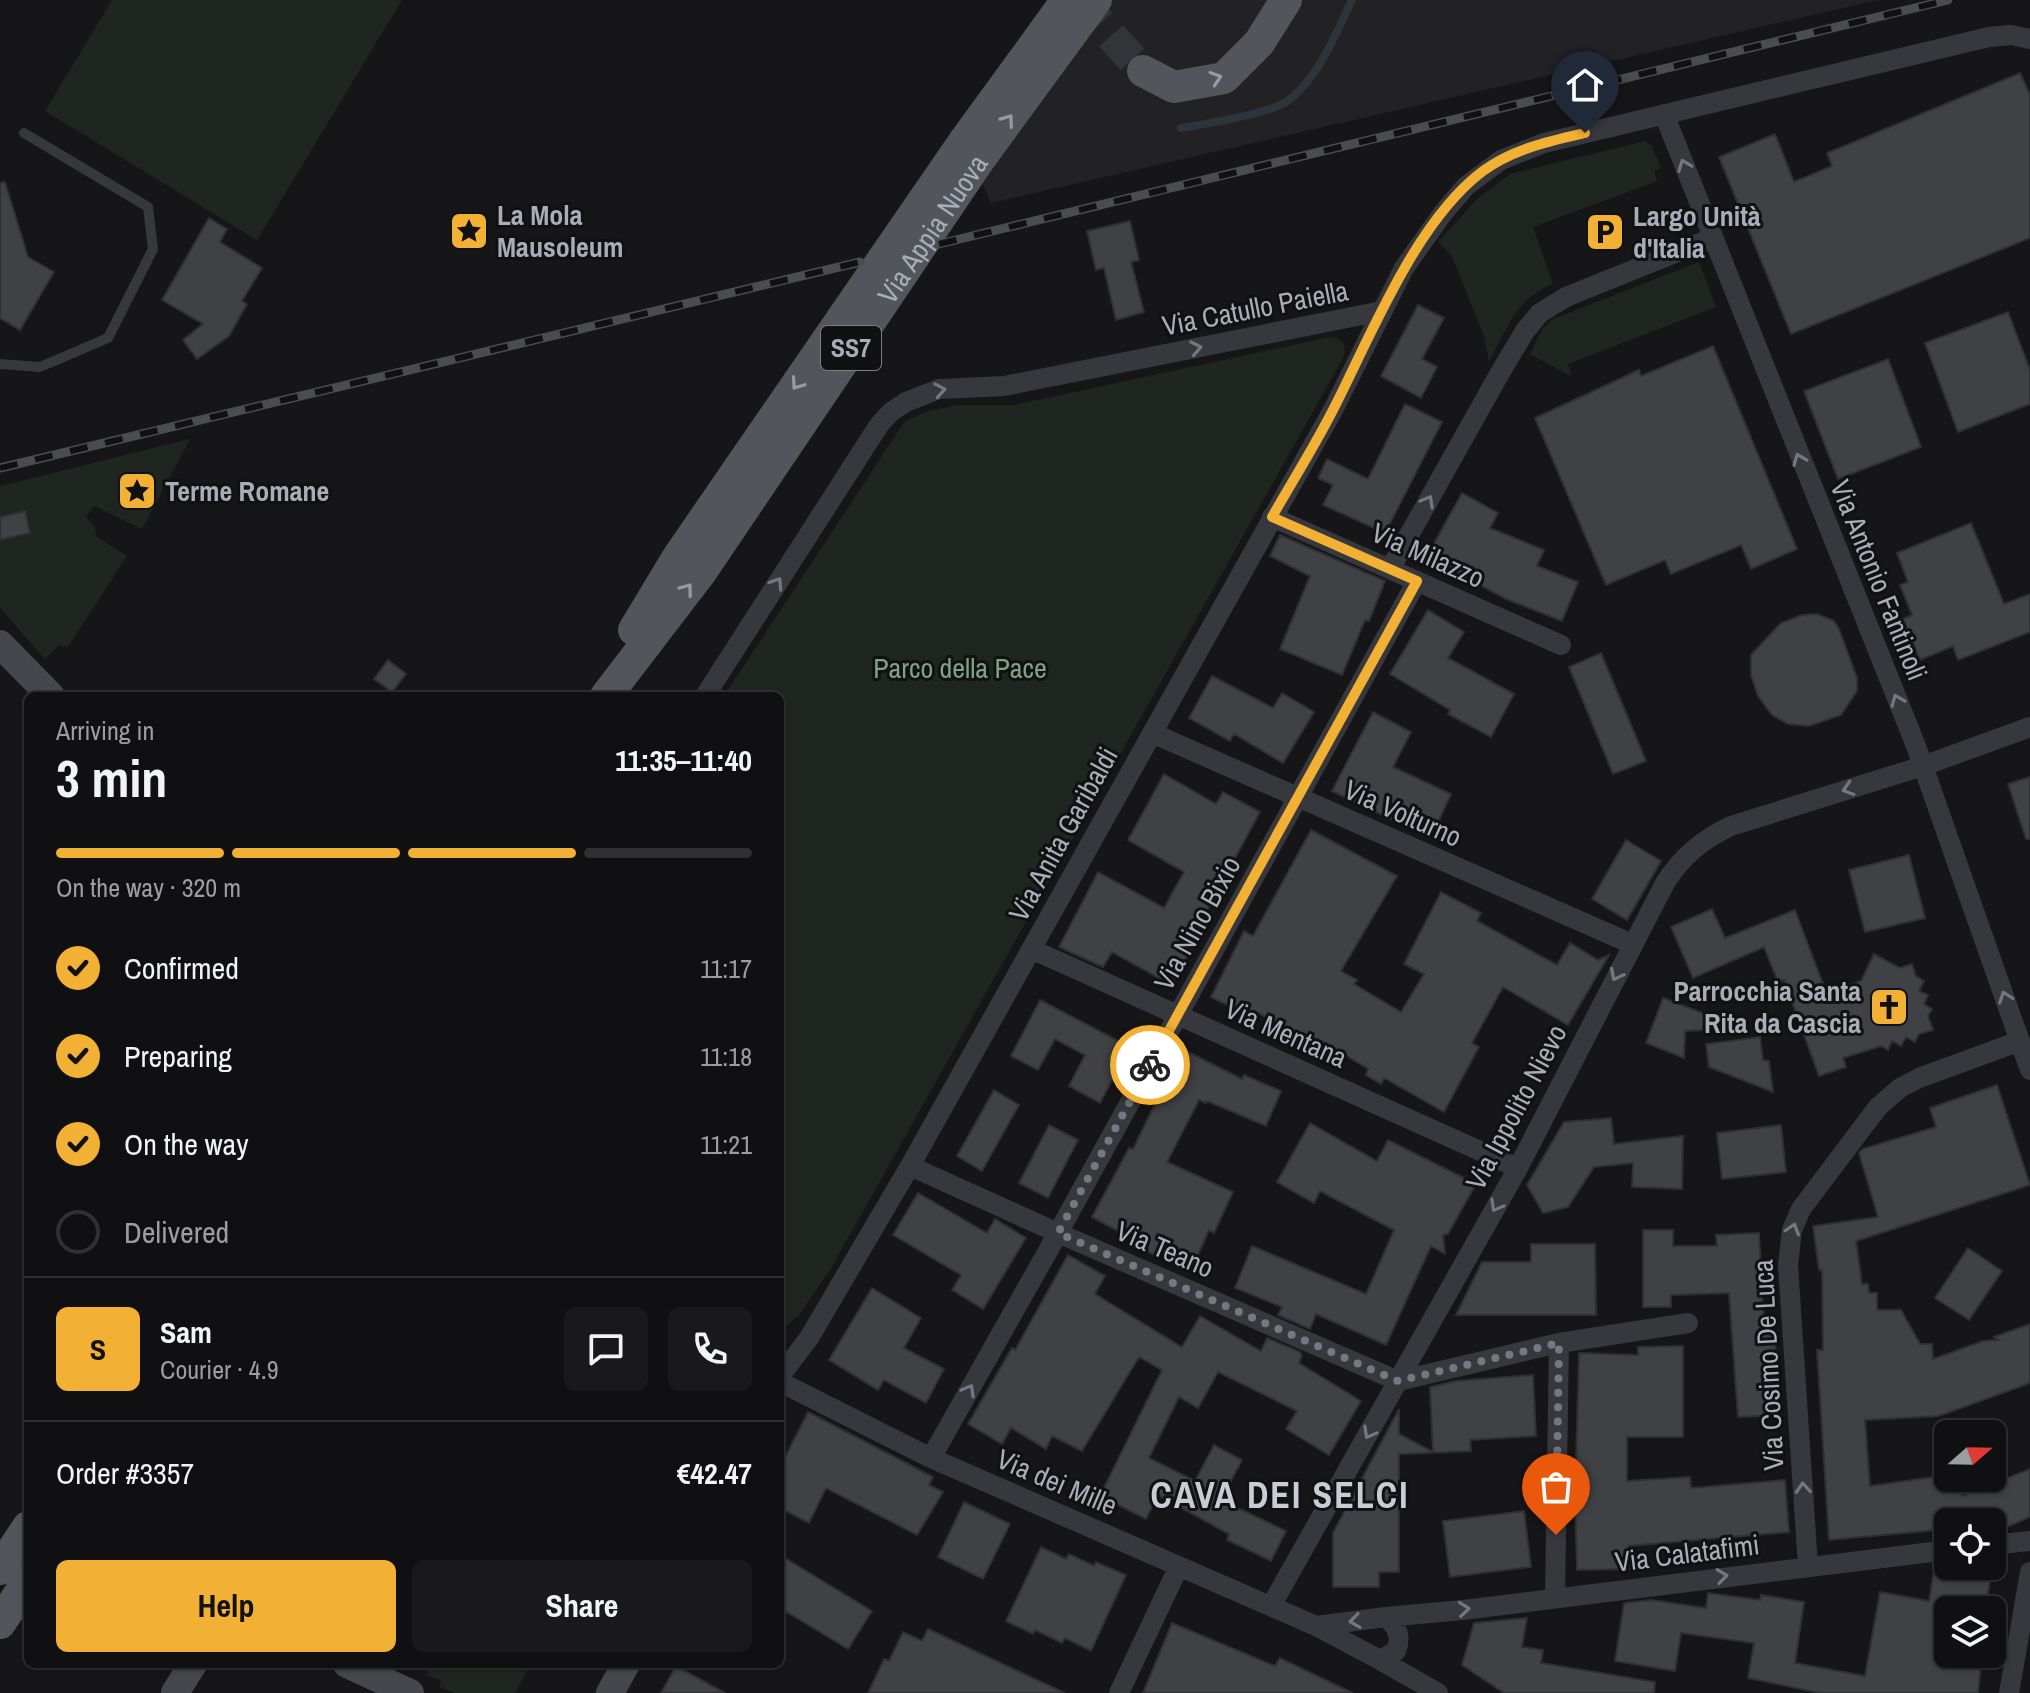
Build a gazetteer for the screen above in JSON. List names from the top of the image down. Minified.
{"streets":{"main road":["Via Appia Nuova","SS7"],"street":["Via Catullo Paiella","Via Milazzo","Via Antonio Fantinoli","Via Volturno","Via Anita Garibaldi","Via Nino Bixio","Via Mentana","Via Ippolito Nievo","Via Teano","Via Cosimo De Luca","Via dei Mille","Via Calatafimi"]},"crossings":[["Via Catullo Paiella","Via Antonio Fantinoli"],["Via Catullo Paiella","Via Anita Garibaldi"],["Via Milazzo","Via Anita Garibaldi"],["Via Milazzo","Via Nino Bixio"],["Via Antonio Fantinoli","Via Ippolito Nievo"],["Via Antonio Fantinoli","Via Cosimo De Luca"],["Via Volturno","Via Anita Garibaldi"],["Via Volturno","Via Nino Bixio"],["Via Volturno","Via Ippolito Nievo"],["Via Anita Garibaldi","Via Mentana"],["Via Anita Garibaldi","Via Teano"],["Via Nino Bixio","Via Mentana"],["Via Nino Bixio","Via Teano"],["Via Nino Bixio","Via dei Mille"],["Via Mentana","Via Ippolito Nievo"],["Via Ippolito Nievo","Via Teano"],["Via Ippolito Nievo","Via dei Mille"],["Via Cosimo De Luca","Via Calatafimi"]],"one_way":["Via Catullo Paiella","Via Antonio Fantinoli","Via Ippolito Nievo","Via Cosimo De Luca","Via Calatafimi"],"districts":["CAVA DEI SELCI"],"parks":["Parco della Pace"],"places":{"place":["La Mola Mausoleum","Terme Romane"],"parking":["Largo Unità d'Italia"],"church":["Parrocchia Santa Rita da Cascia"]},"north":"right","page":{"heading":["3 min","Arriving in","11:35–11:40"],"panel":["Sam","Courier · 4.9","Order #3357","€42.47"],"bar":"On the way · 320 m","list":[["Confirmed","11:17"],["Preparing","11:18"],["On the way","11:21"],"Delivered"],"round":"S","buttons":["Help","Share"]}}
